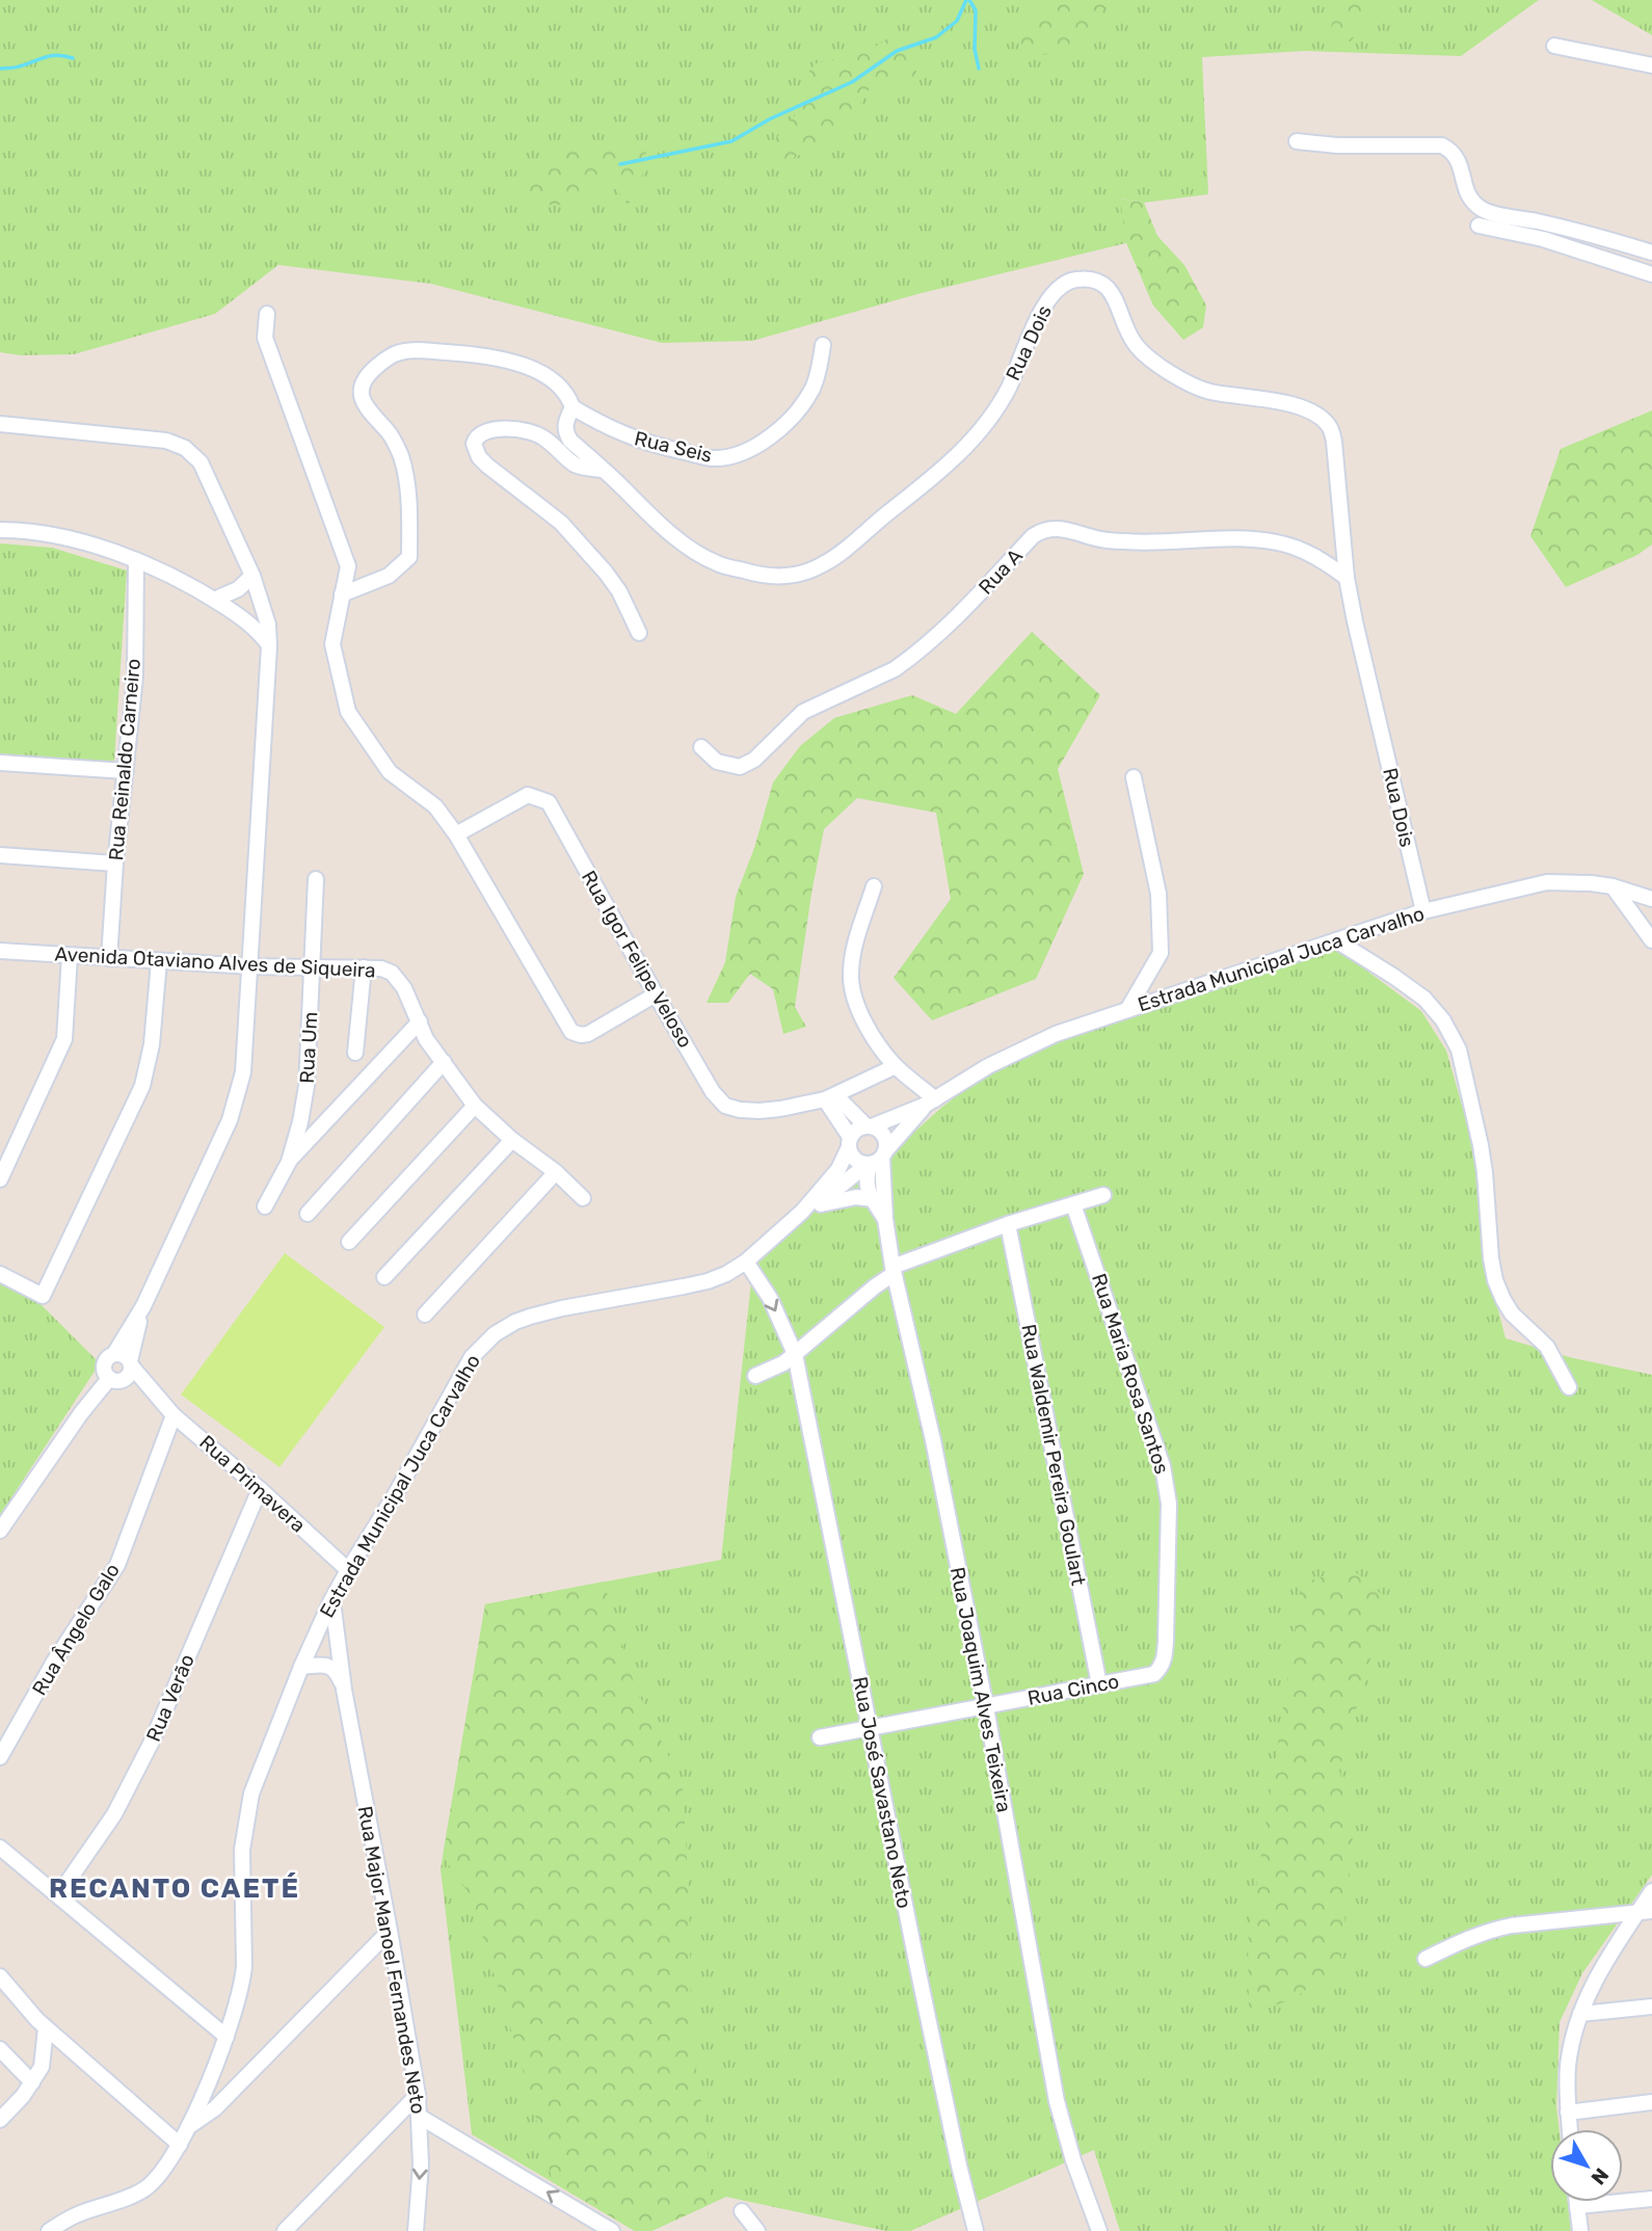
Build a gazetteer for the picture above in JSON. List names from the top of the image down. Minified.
{"streets":{"street":["Rua Dois","Rua Seis","Rua A","Rua Reinaldo Carneiro","Rua Igor Felipe Veloso","Estrada Municipal Juca Carvalho","Avenida Otaviano Alves de Siqueira","Rua Um","Rua Maria Rosa Santos","Rua Waldemir Pereira Goulart","Rua Primavera","Rua Ângelo Galo","Rua Joaquim Alves Teixeira","Rua Cinco","Rua Verão","Rua José Savastano Neto","Rua Major Manoel Fernandes Neto"]},"crossings":[["Rua Dois","Rua Seis"],["Rua Dois","Rua A"],["Rua Dois","Estrada Municipal Juca Carvalho"],["Rua Reinaldo Carneiro","Avenida Otaviano Alves de Siqueira"],["Estrada Municipal Juca Carvalho","Rua Primavera"],["Estrada Municipal Juca Carvalho","Rua José Savastano Neto"],["Estrada Municipal Juca Carvalho","Rua Major Manoel Fernandes Neto"],["Avenida Otaviano Alves de Siqueira","Rua Um"],["Rua Maria Rosa Santos","Rua Cinco"],["Rua Waldemir Pereira Goulart","Rua Cinco"],["Rua Primavera","Rua Ângelo Galo"],["Rua Primavera","Rua Verão"],["Rua Joaquim Alves Teixeira","Rua Cinco"],["Rua Cinco","Rua José Savastano Neto"]],"districts":["RECANTO CAETÉ"],"north":"bottom right"}
